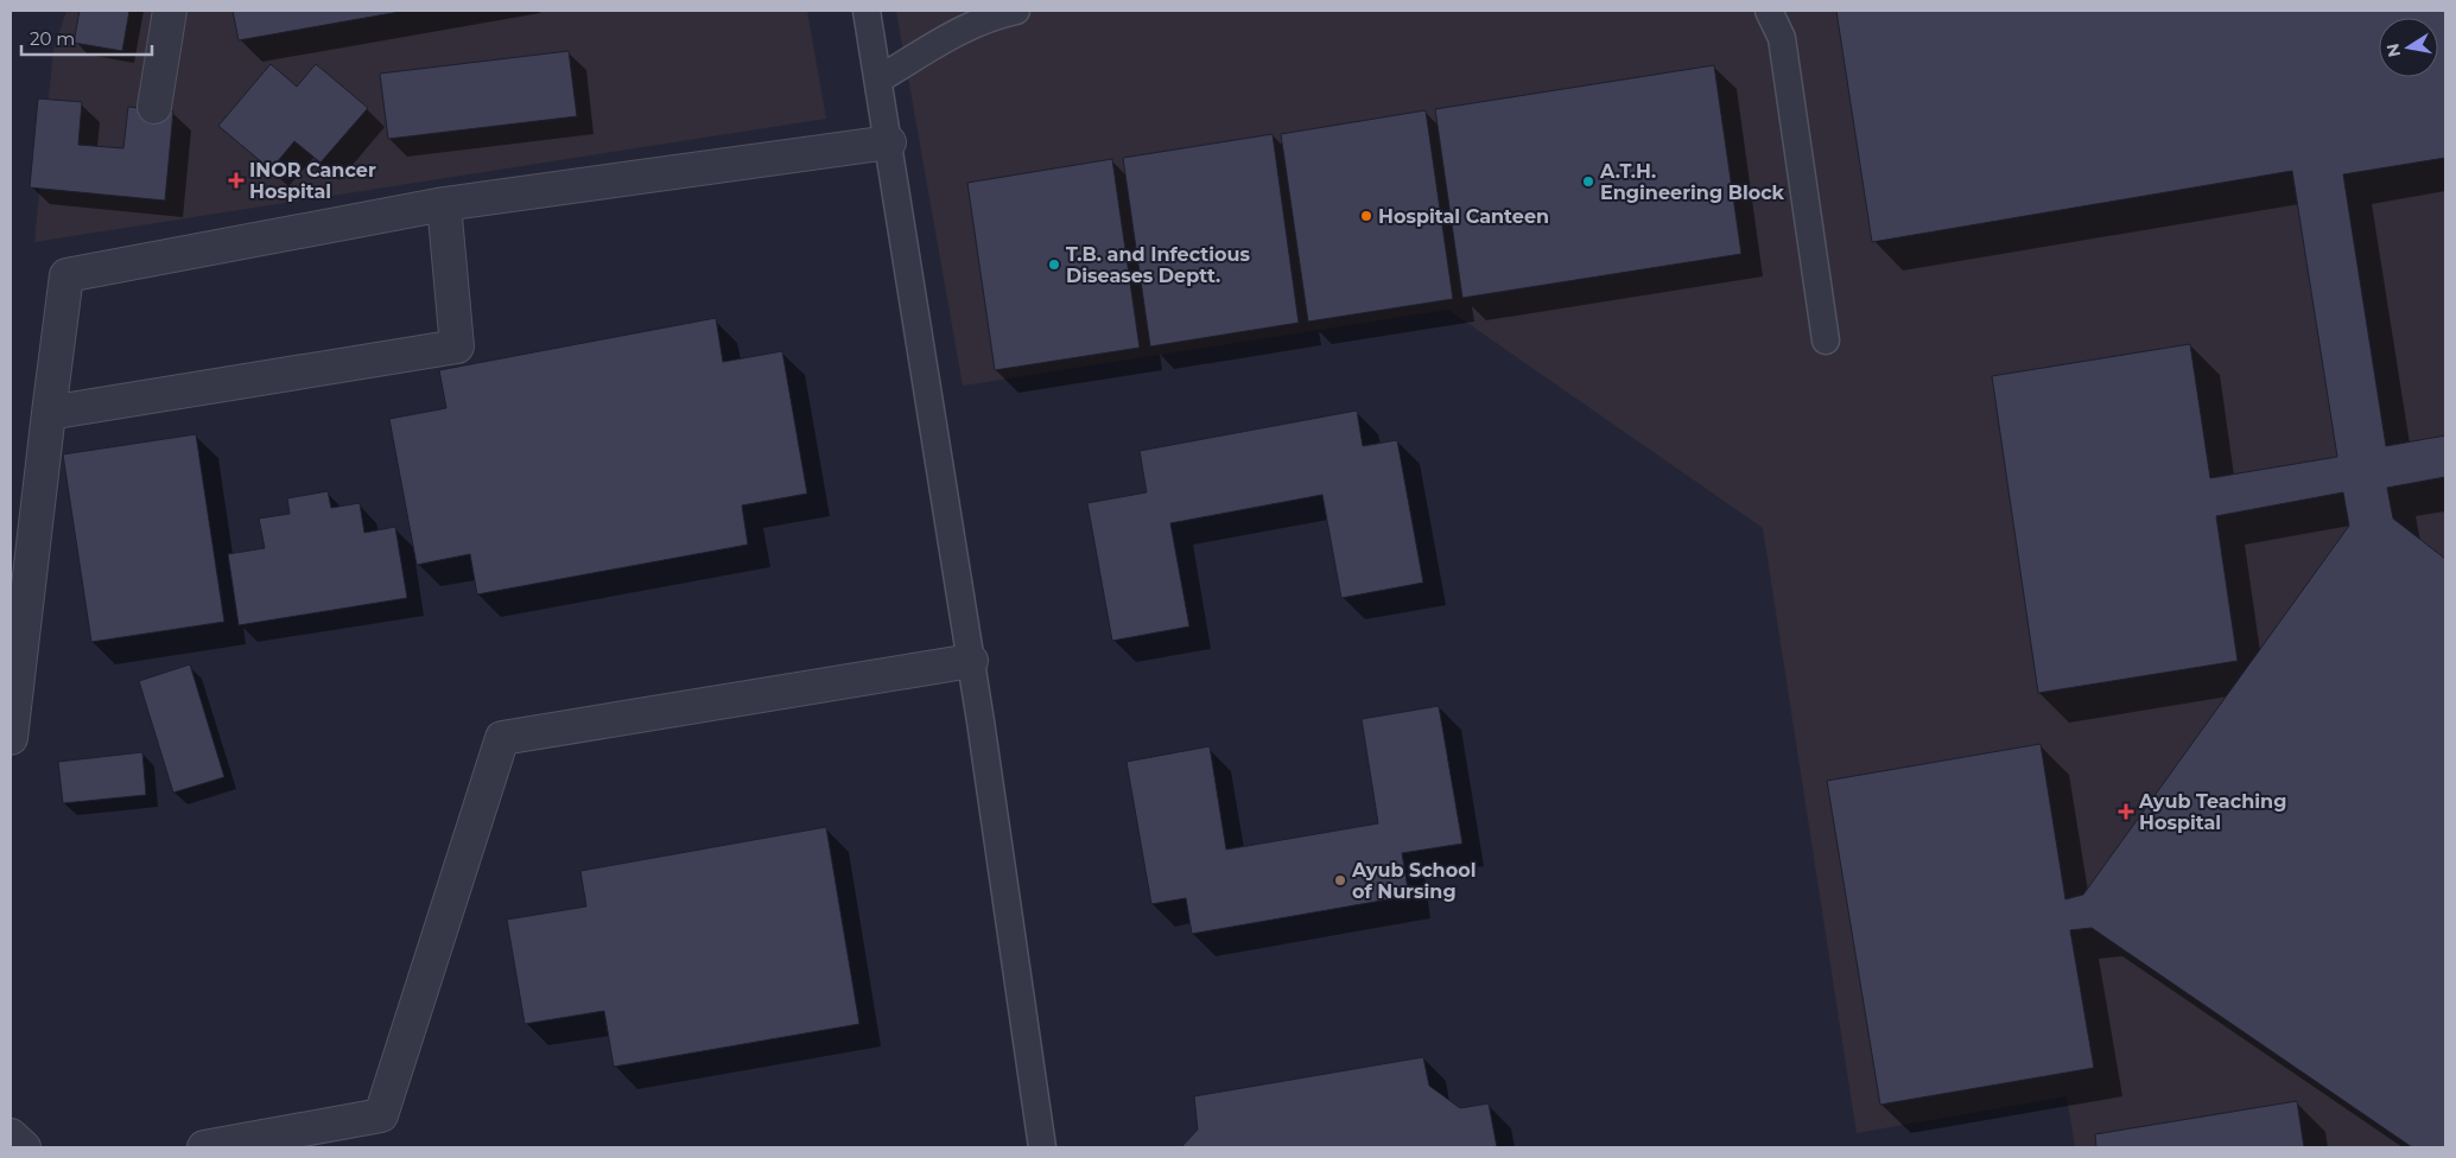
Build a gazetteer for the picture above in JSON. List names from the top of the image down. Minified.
{"places":{"health":["INOR Cancer Hospital","Ayub Teaching Hospital"],"other":["A.T.H. Engineering Block","Hospital Canteen","T.B. and Infectious Diseases Deptt.","Ayub School of Nursing"]},"scale_bar":"20 m","north":"left"}
